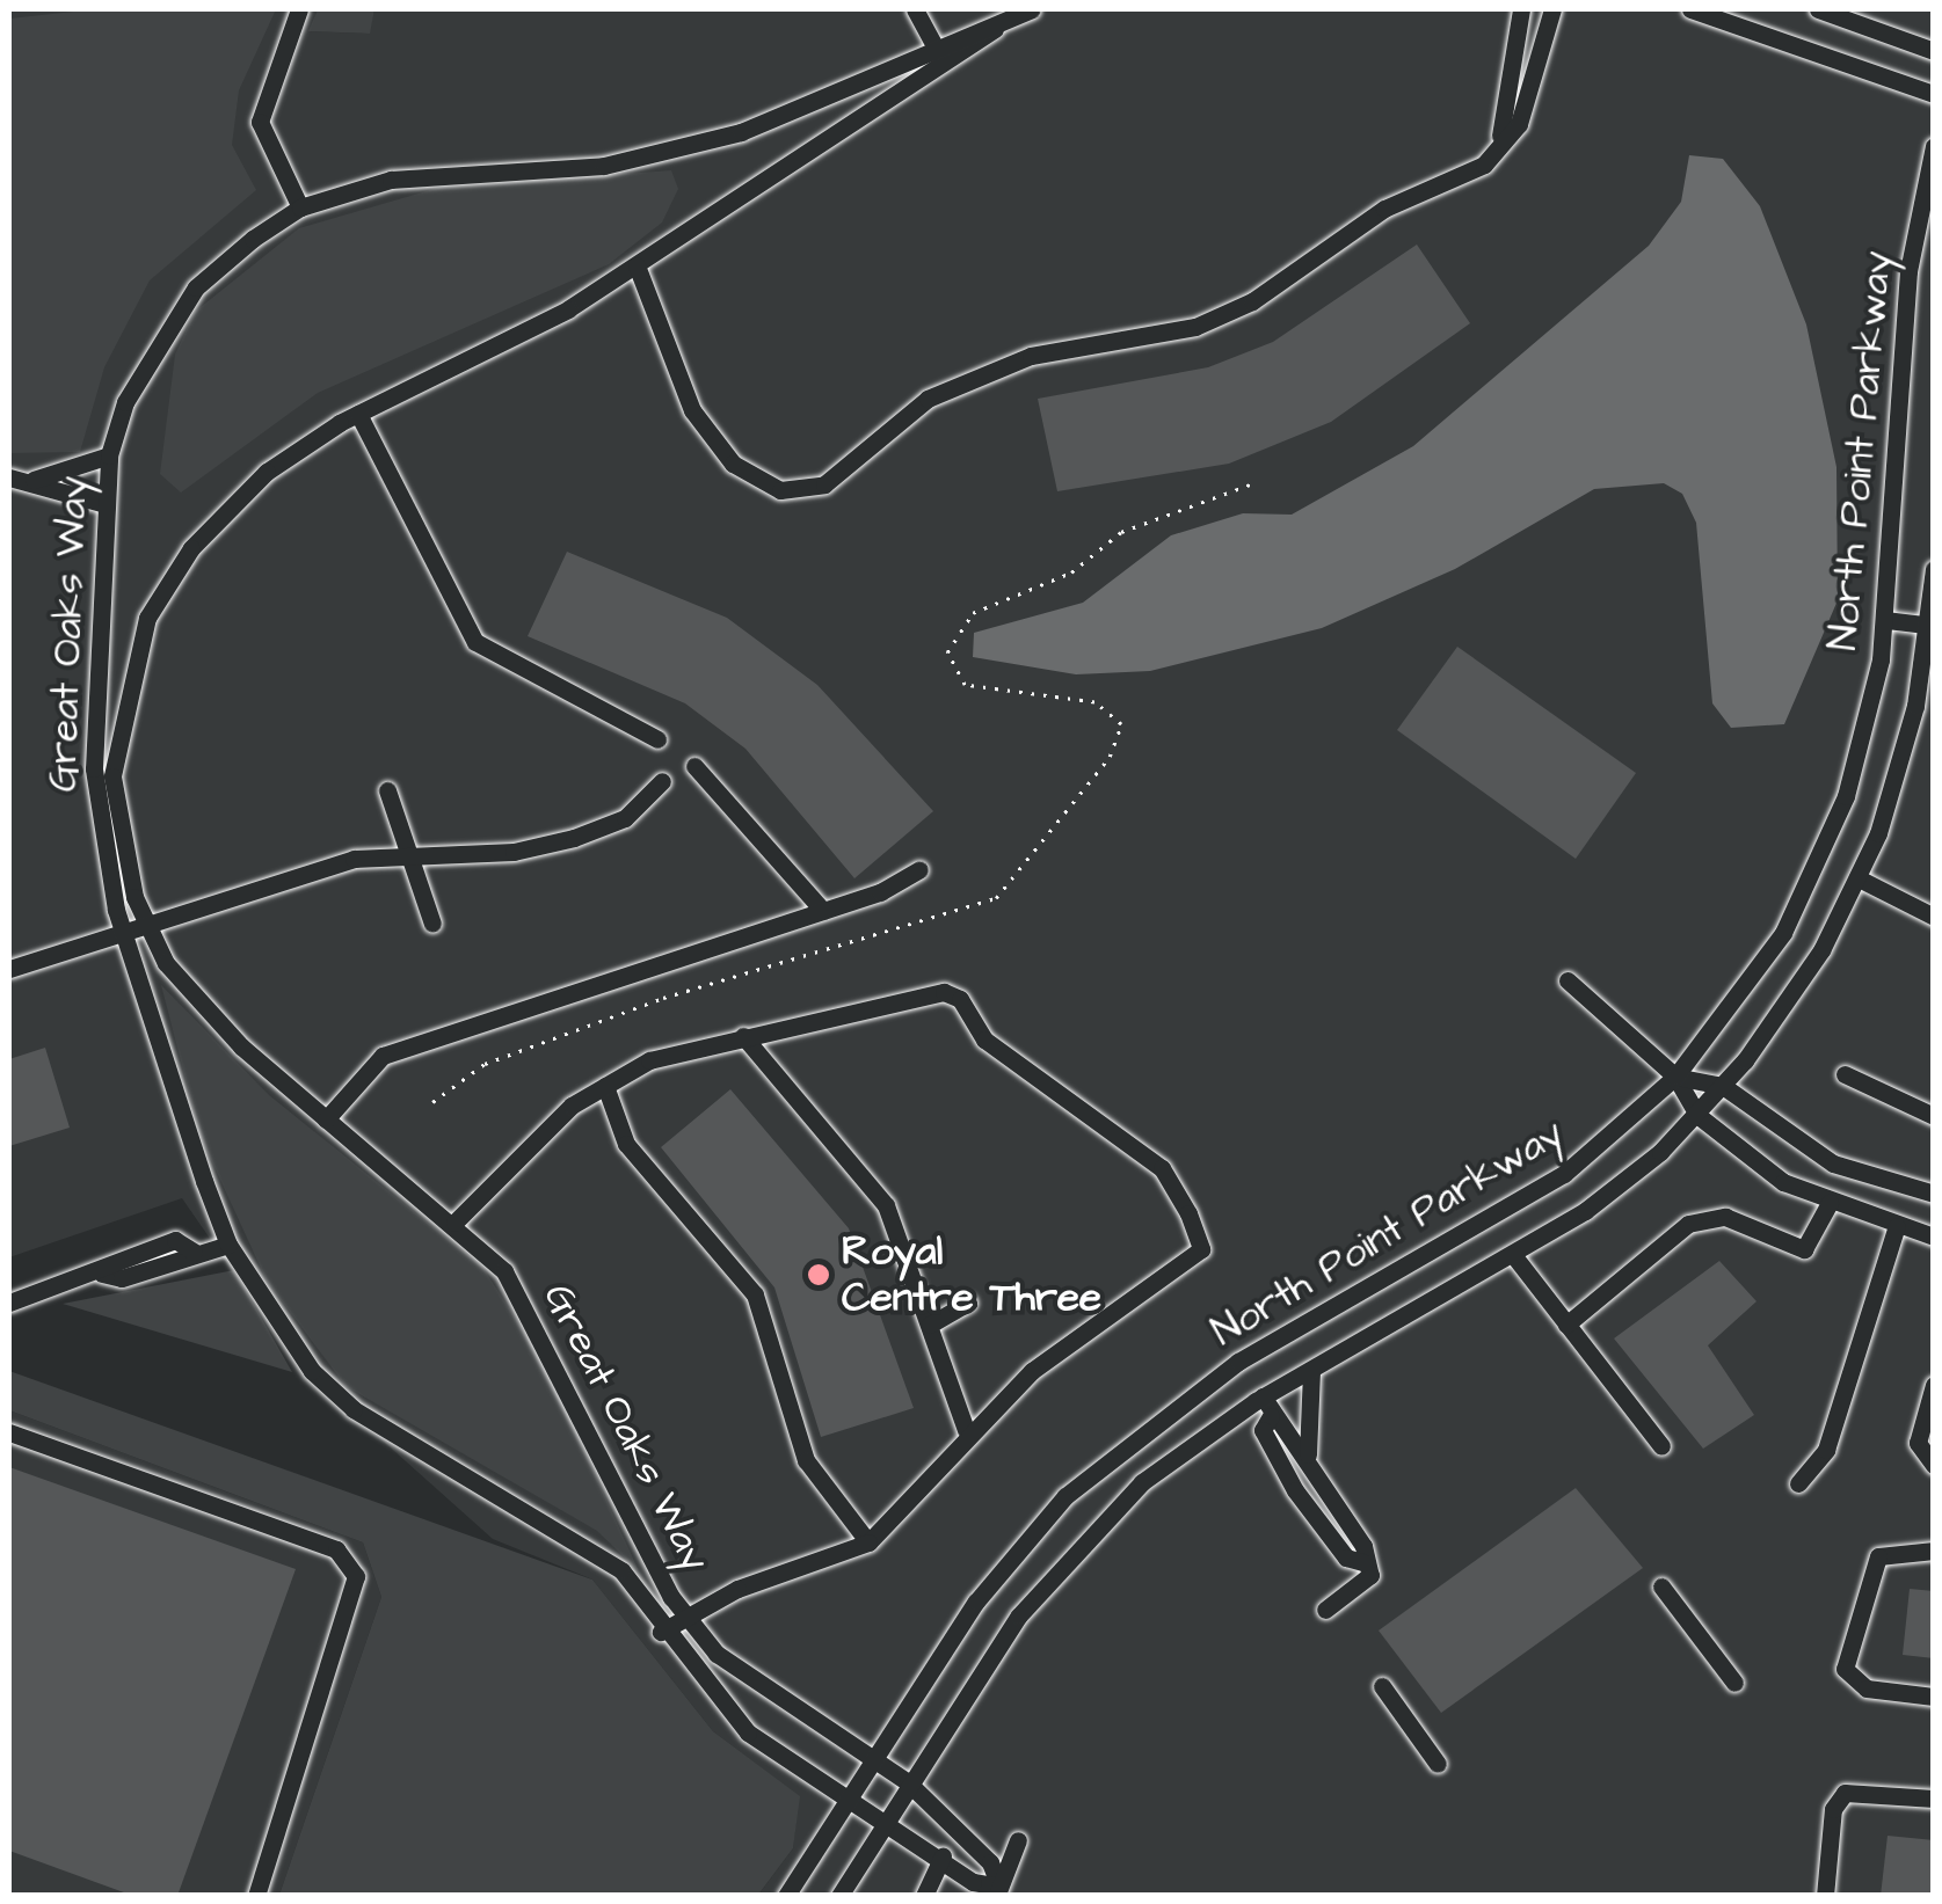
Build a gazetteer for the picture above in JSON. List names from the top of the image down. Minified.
{"streets":{"street":["North Point Parkway","Great Oaks Way"]},"crossings":[["North Point Parkway","Great Oaks Way"]],"places":["Royal Centre Three"]}
